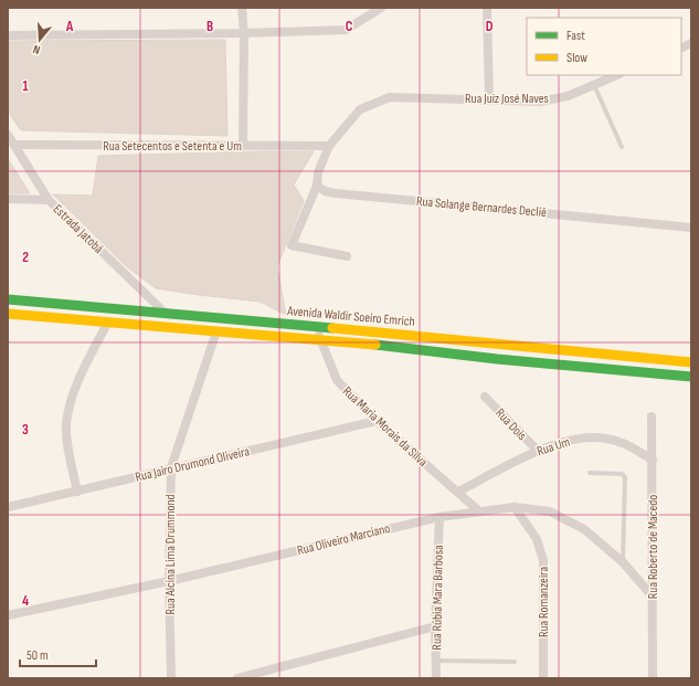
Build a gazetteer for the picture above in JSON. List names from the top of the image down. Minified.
{"streets":{"main road":["Avenida Waldir Soeiro Emrich"],"street":["Rua Juiz José Naves","Rua Setecentos e Setenta e Um","Rua Solange Bernardes Decliê","Estrada Jatobá","Rua Dois","Rua Maria Morais da Silva","Rua Um","Rua Jairo Drumond Oliveira","Rua Oliveiro Marciano","Rua Roberto de Macedo","Rua Alcina Lima Drummond","Rua Rúbia Mara Barbosa","Rua Romanzeira"]},"crossings":[["Rua Juiz José Naves","Rua Setecentos e Setenta e Um"],["Rua Setecentos e Setenta e Um","Estrada Jatobá"],["Estrada Jatobá","Avenida Waldir Soeiro Emrich"],["Avenida Waldir Soeiro Emrich","Rua Maria Morais da Silva"],["Avenida Waldir Soeiro Emrich","Rua Alcina Lima Drummond"],["Rua Dois","Rua Um"],["Rua Maria Morais da Silva","Rua Um"],["Rua Maria Morais da Silva","Rua Jairo Drumond Oliveira"],["Rua Maria Morais da Silva","Rua Oliveiro Marciano"],["Rua Um","Rua Roberto de Macedo"],["Rua Jairo Drumond Oliveira","Rua Alcina Lima Drummond"],["Rua Oliveiro Marciano","Rua Roberto de Macedo"],["Rua Oliveiro Marciano","Rua Alcina Lima Drummond"],["Rua Oliveiro Marciano","Rua Rúbia Mara Barbosa"],["Rua Oliveiro Marciano","Rua Romanzeira"]],"legend":["Fast","Slow"],"scale_bar":"50 m","north":"bottom","grid":{"columns":["A","B","C","D"],"rows":["1","2","3","4"]}}
